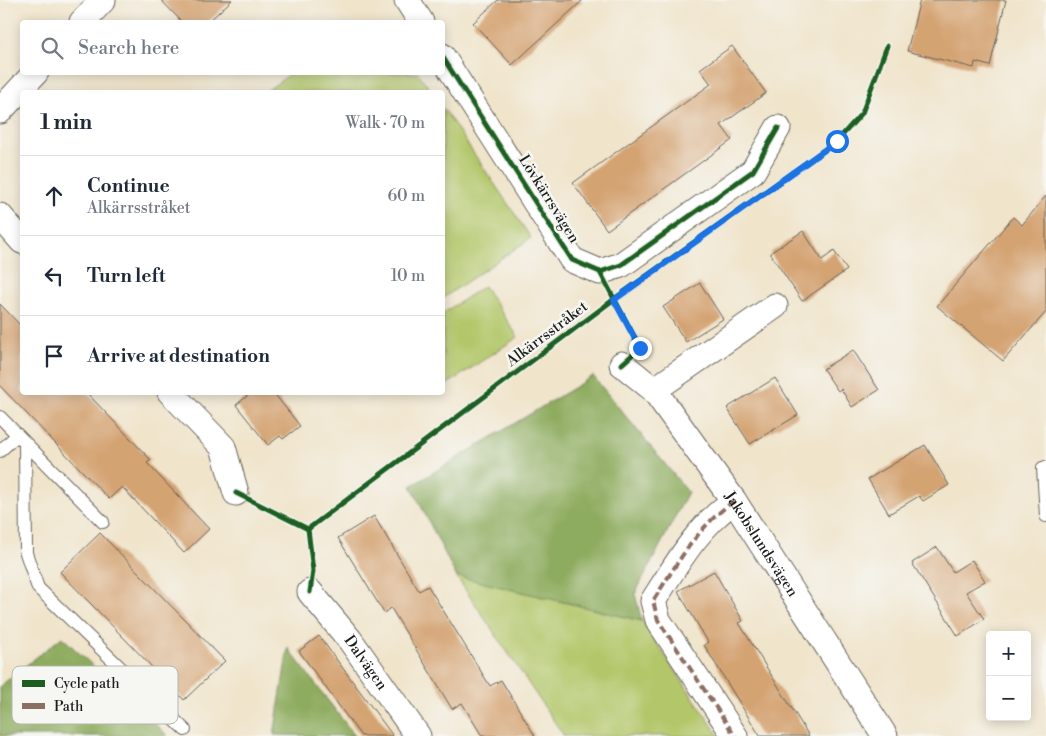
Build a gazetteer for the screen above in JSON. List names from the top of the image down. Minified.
{"streets":{"street":["Lövkärrsvägen","Jakobslundsvägen","Dalvägen"],"cycle path":["Alkärrsstråket"]},"legend":["Cycle path","Path"],"page":{"search":"Search here","heading":["1 min","Walk · 70 m"],"list":[["Continue","Alkärrsstråket","60 m"],["Turn left","10 m"],"Arrive at destination"],"map_buttons":["+","−"]}}
